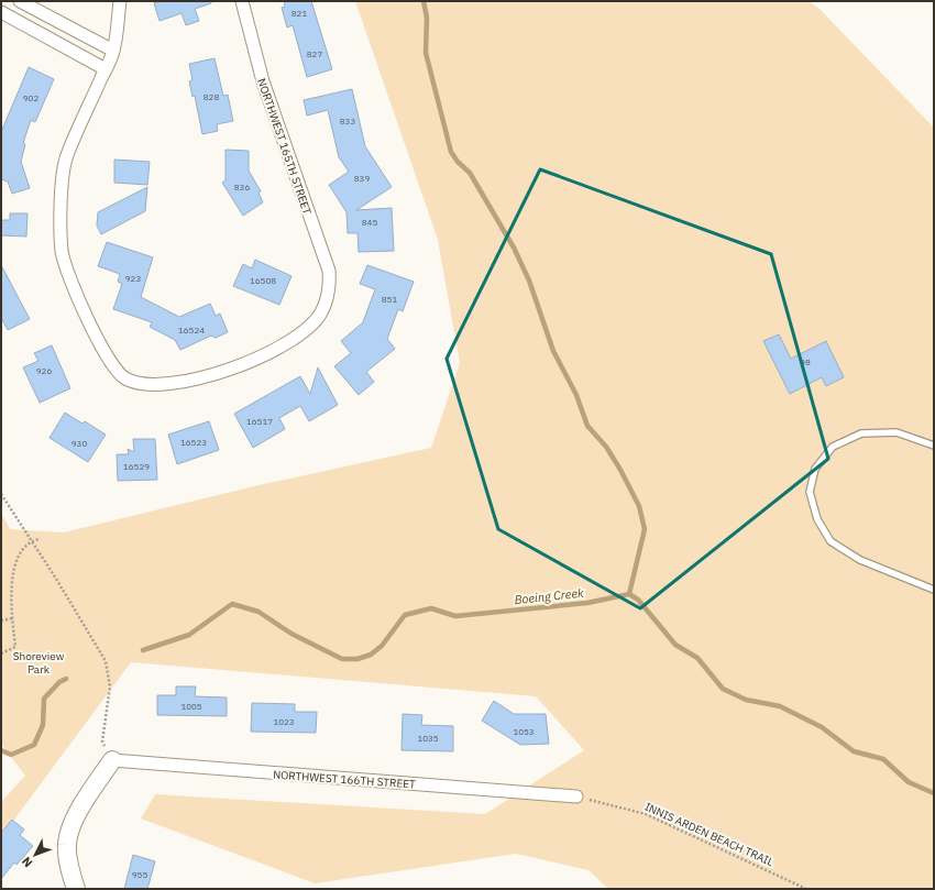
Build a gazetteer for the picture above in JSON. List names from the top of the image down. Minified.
{"streets":{"street":["NORTHWEST 165TH STREET","NORTHWEST 166TH STREET"],"path":["INNIS ARDEN BEACH TRAIL"]},"crossings":[["NORTHWEST 166TH STREET","INNIS ARDEN BEACH TRAIL"]],"water":["Boeing Creek"],"parks":["Shoreview Park"],"house_numbers":["821","827","828","902","833","839","836","845","923","16508","851","16524","98","926","16517","16523","930","16529","1005","1023","1053","1035","955"],"north":"bottom left"}
